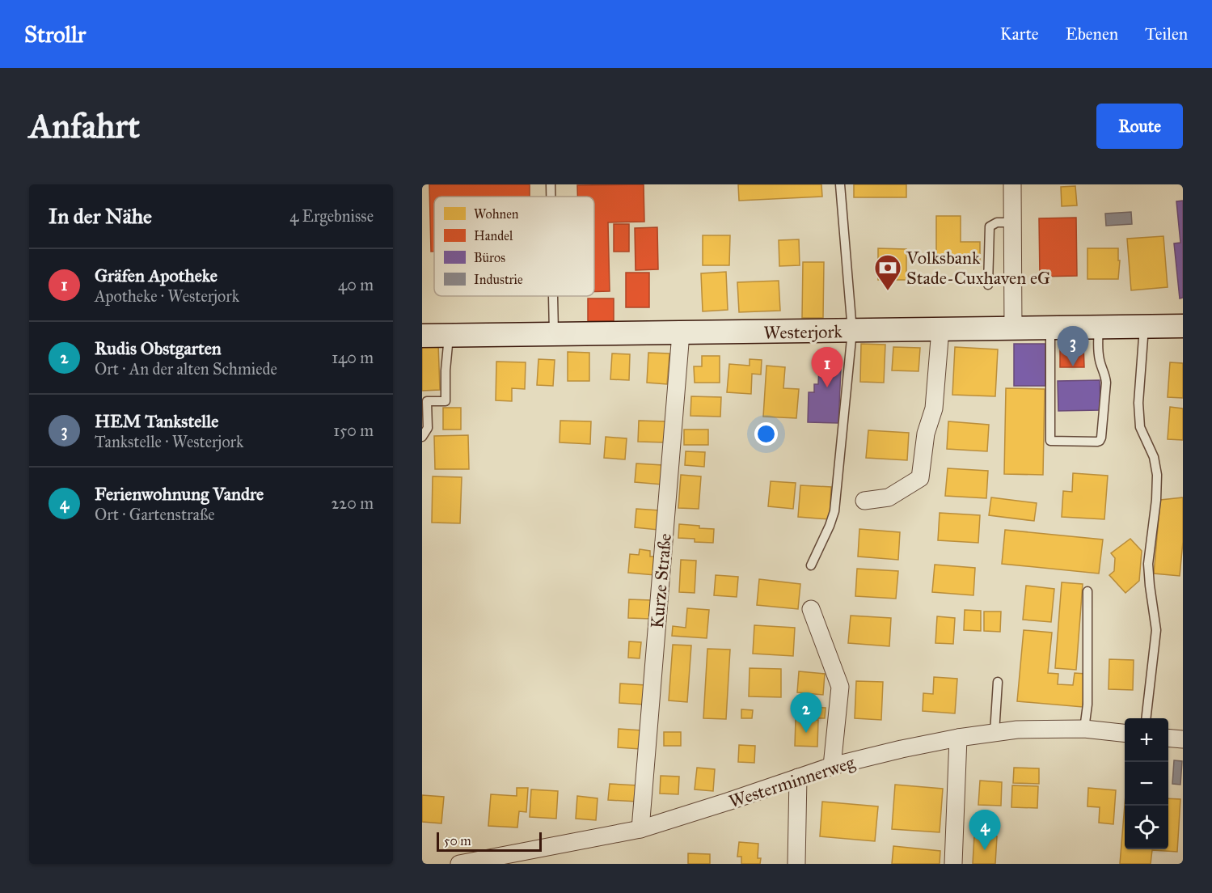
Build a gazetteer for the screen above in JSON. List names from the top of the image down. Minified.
{"streets":{"main road":["Westerjork"],"street":["Kurze Straße","Westerminnerweg"]},"crossings":[["Westerjork","Kurze Straße"],["Kurze Straße","Westerminnerweg"]],"places":{"bank":["Volksbank Stade-Cuxhaven eG"]},"legend":["Wohnen","Handel","Büros","Industrie"],"scale_bar":"50 m","page":{"header":"Strollr","nav":["Karte","Ebenen","Teilen"],"buttons":"Route","title":"Anfahrt","heading":["In der Nähe","4 Ergebnisse"],"list":[{"mark":"1","name":"Gräfen Apotheke","note":"Apotheke · Westerjork","value":"40 m"},{"mark":"2","name":"Rudis Obstgarten","note":"Ort · An der alten Schmiede","value":"140 m"},{"mark":"3","name":"HEM Tankstelle","note":"Tankstelle · Westerjork","value":"150 m"},{"mark":"4","name":"Ferienwohnung Vandre","note":"Ort · Gartenstraße","value":"220 m"}],"pins":["3","1","2","4"],"map_buttons":["+","−"],"scale":"50 m"}}
